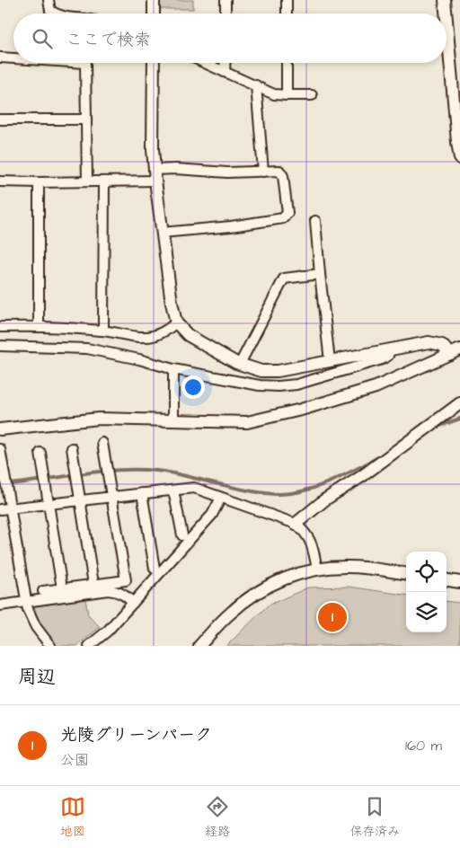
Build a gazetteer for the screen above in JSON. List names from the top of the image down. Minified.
{"page":{"search":"ここで検索","pins":"1","heading":"周辺","list":[{"mark":"1","name":"光陵グリーンパーク","note":"公園","value":"160 m"}],"nav":["地図","経路","保存済み"]}}
